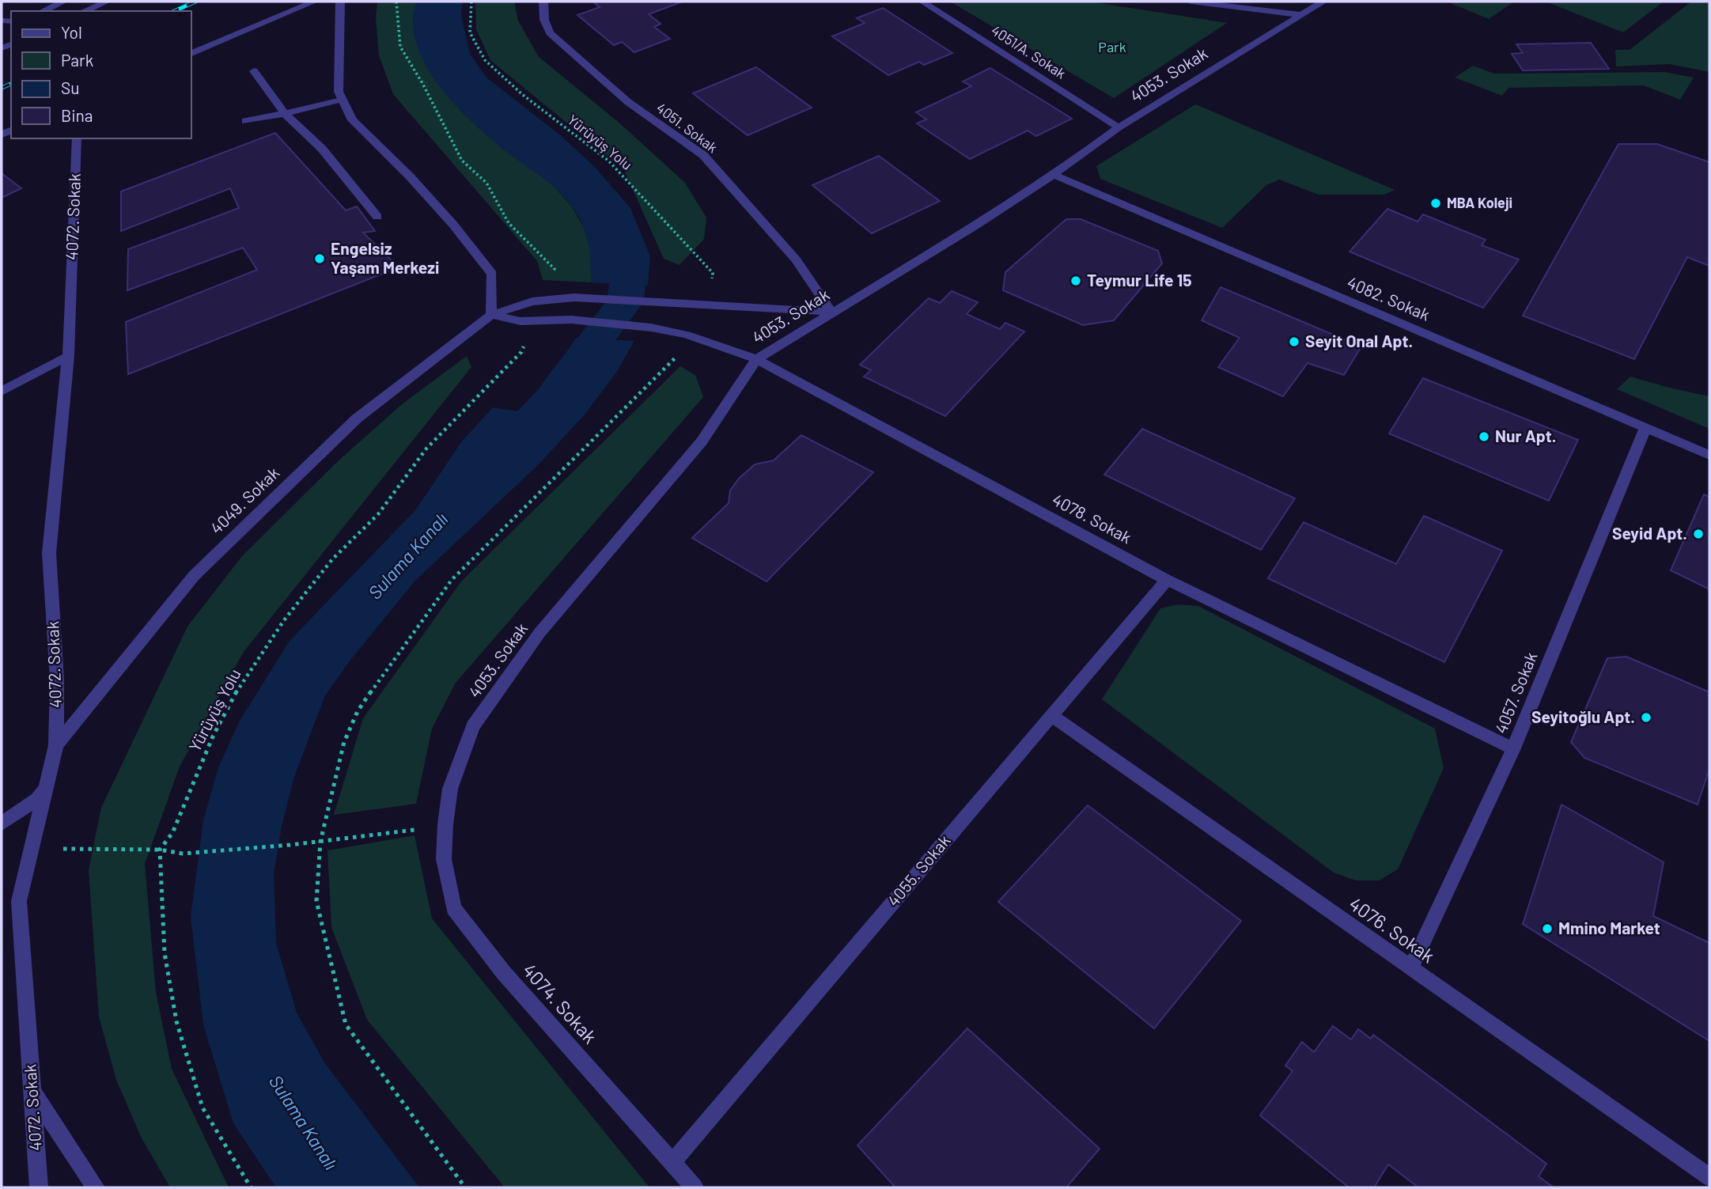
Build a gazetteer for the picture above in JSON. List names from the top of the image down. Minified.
{"streets":{"street":["4051/A. Sokak","4053. Sokak","4051. Sokak","4072. Sokak","4082. Sokak","4049. Sokak","4078. Sokak","4057. Sokak","4055. Sokak","4076. Sokak","4074. Sokak"],"path":["Yürüyüş Yolu"]},"crossings":[["4051/A. Sokak","4053. Sokak"],["4053. Sokak","4051. Sokak"],["4053. Sokak","4082. Sokak"],["4053. Sokak","4049. Sokak"],["4053. Sokak","4078. Sokak"],["4053. Sokak","4074. Sokak"],["4051. Sokak","4049. Sokak"],["Yürüyüş Yolu","4049. Sokak"],["Yürüyüş Yolu","4078. Sokak"],["4072. Sokak","4049. Sokak"],["4082. Sokak","4057. Sokak"],["4049. Sokak","4078. Sokak"],["4078. Sokak","4057. Sokak"],["4078. Sokak","4055. Sokak"],["4057. Sokak","4076. Sokak"],["4055. Sokak","4076. Sokak"],["4055. Sokak","4074. Sokak"]],"water":["Sulama Kanalı"],"parks":["Park"],"places":["MBA Koleji","Engelsiz Yaşam Merkezi","Teymur Life 15","Seyit Onal Apt.","Nur Apt.","Seyid Apt.","Seyitoğlu Apt.","Mmino Market"],"legend":["Yol","Park","Su","Bina"]}
